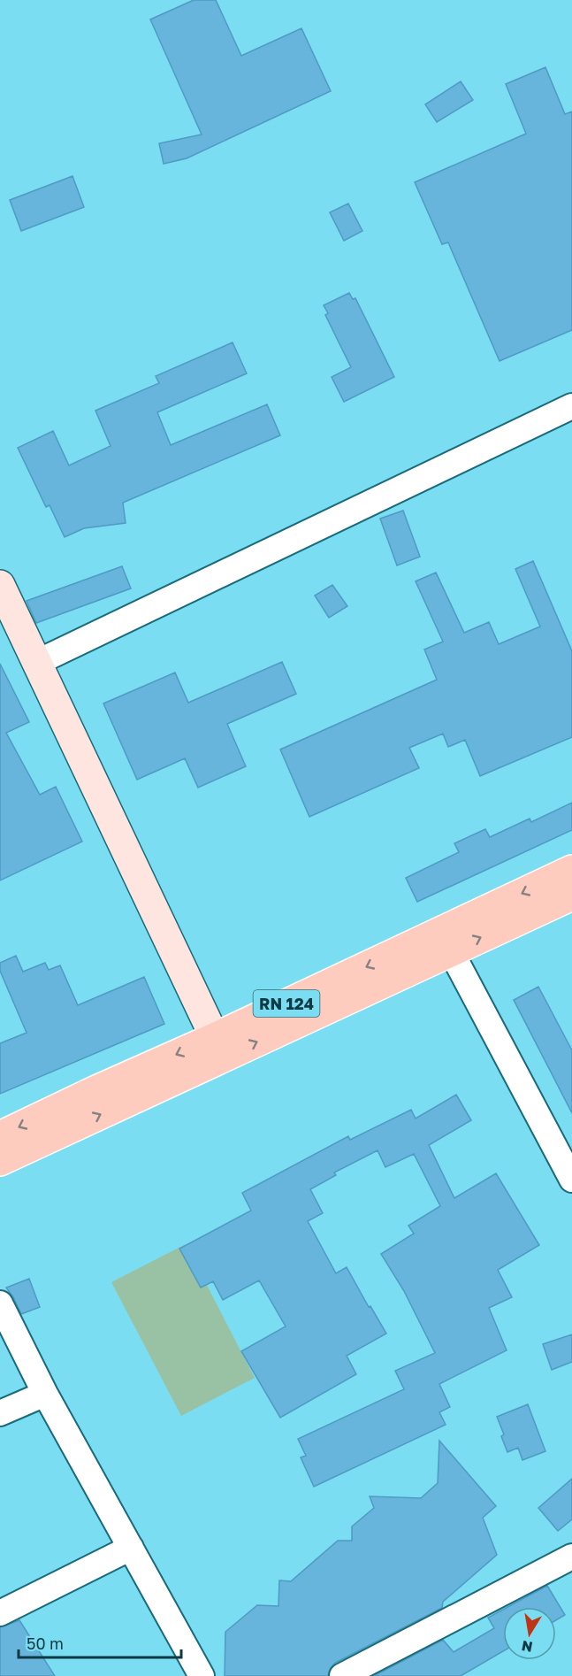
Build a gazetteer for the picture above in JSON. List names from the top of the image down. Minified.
{"streets":{"main road":["RN 124"]},"scale_bar":"50 m","north":"bottom"}
